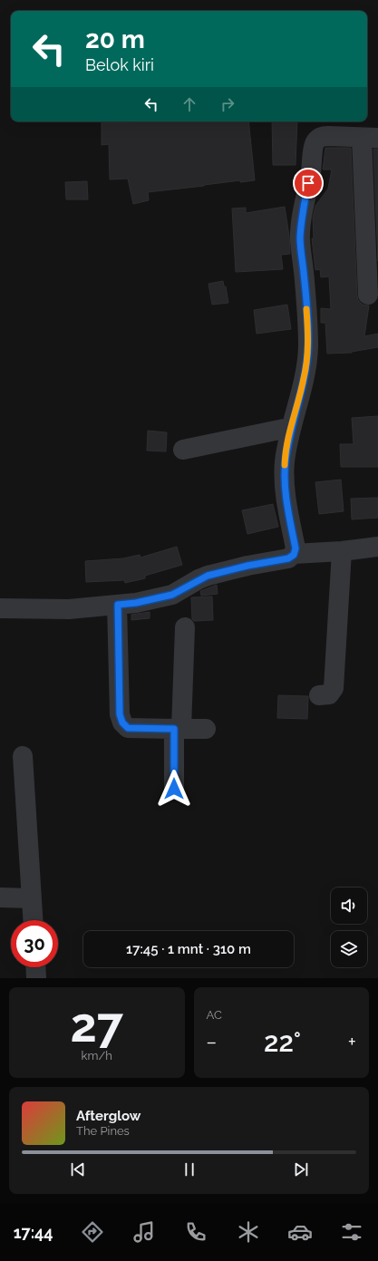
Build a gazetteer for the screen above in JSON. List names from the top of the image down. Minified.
{"page":{"turn":["20 m","Belok kiri"],"limit":"30","trip":"17:45 · 1 mnt · 310 m","tile":[["27","km/h"],"AC"],"heat":["−","22°","+"],"song":["Afterglow","The Pines"],"tabs":"17:44"}}
